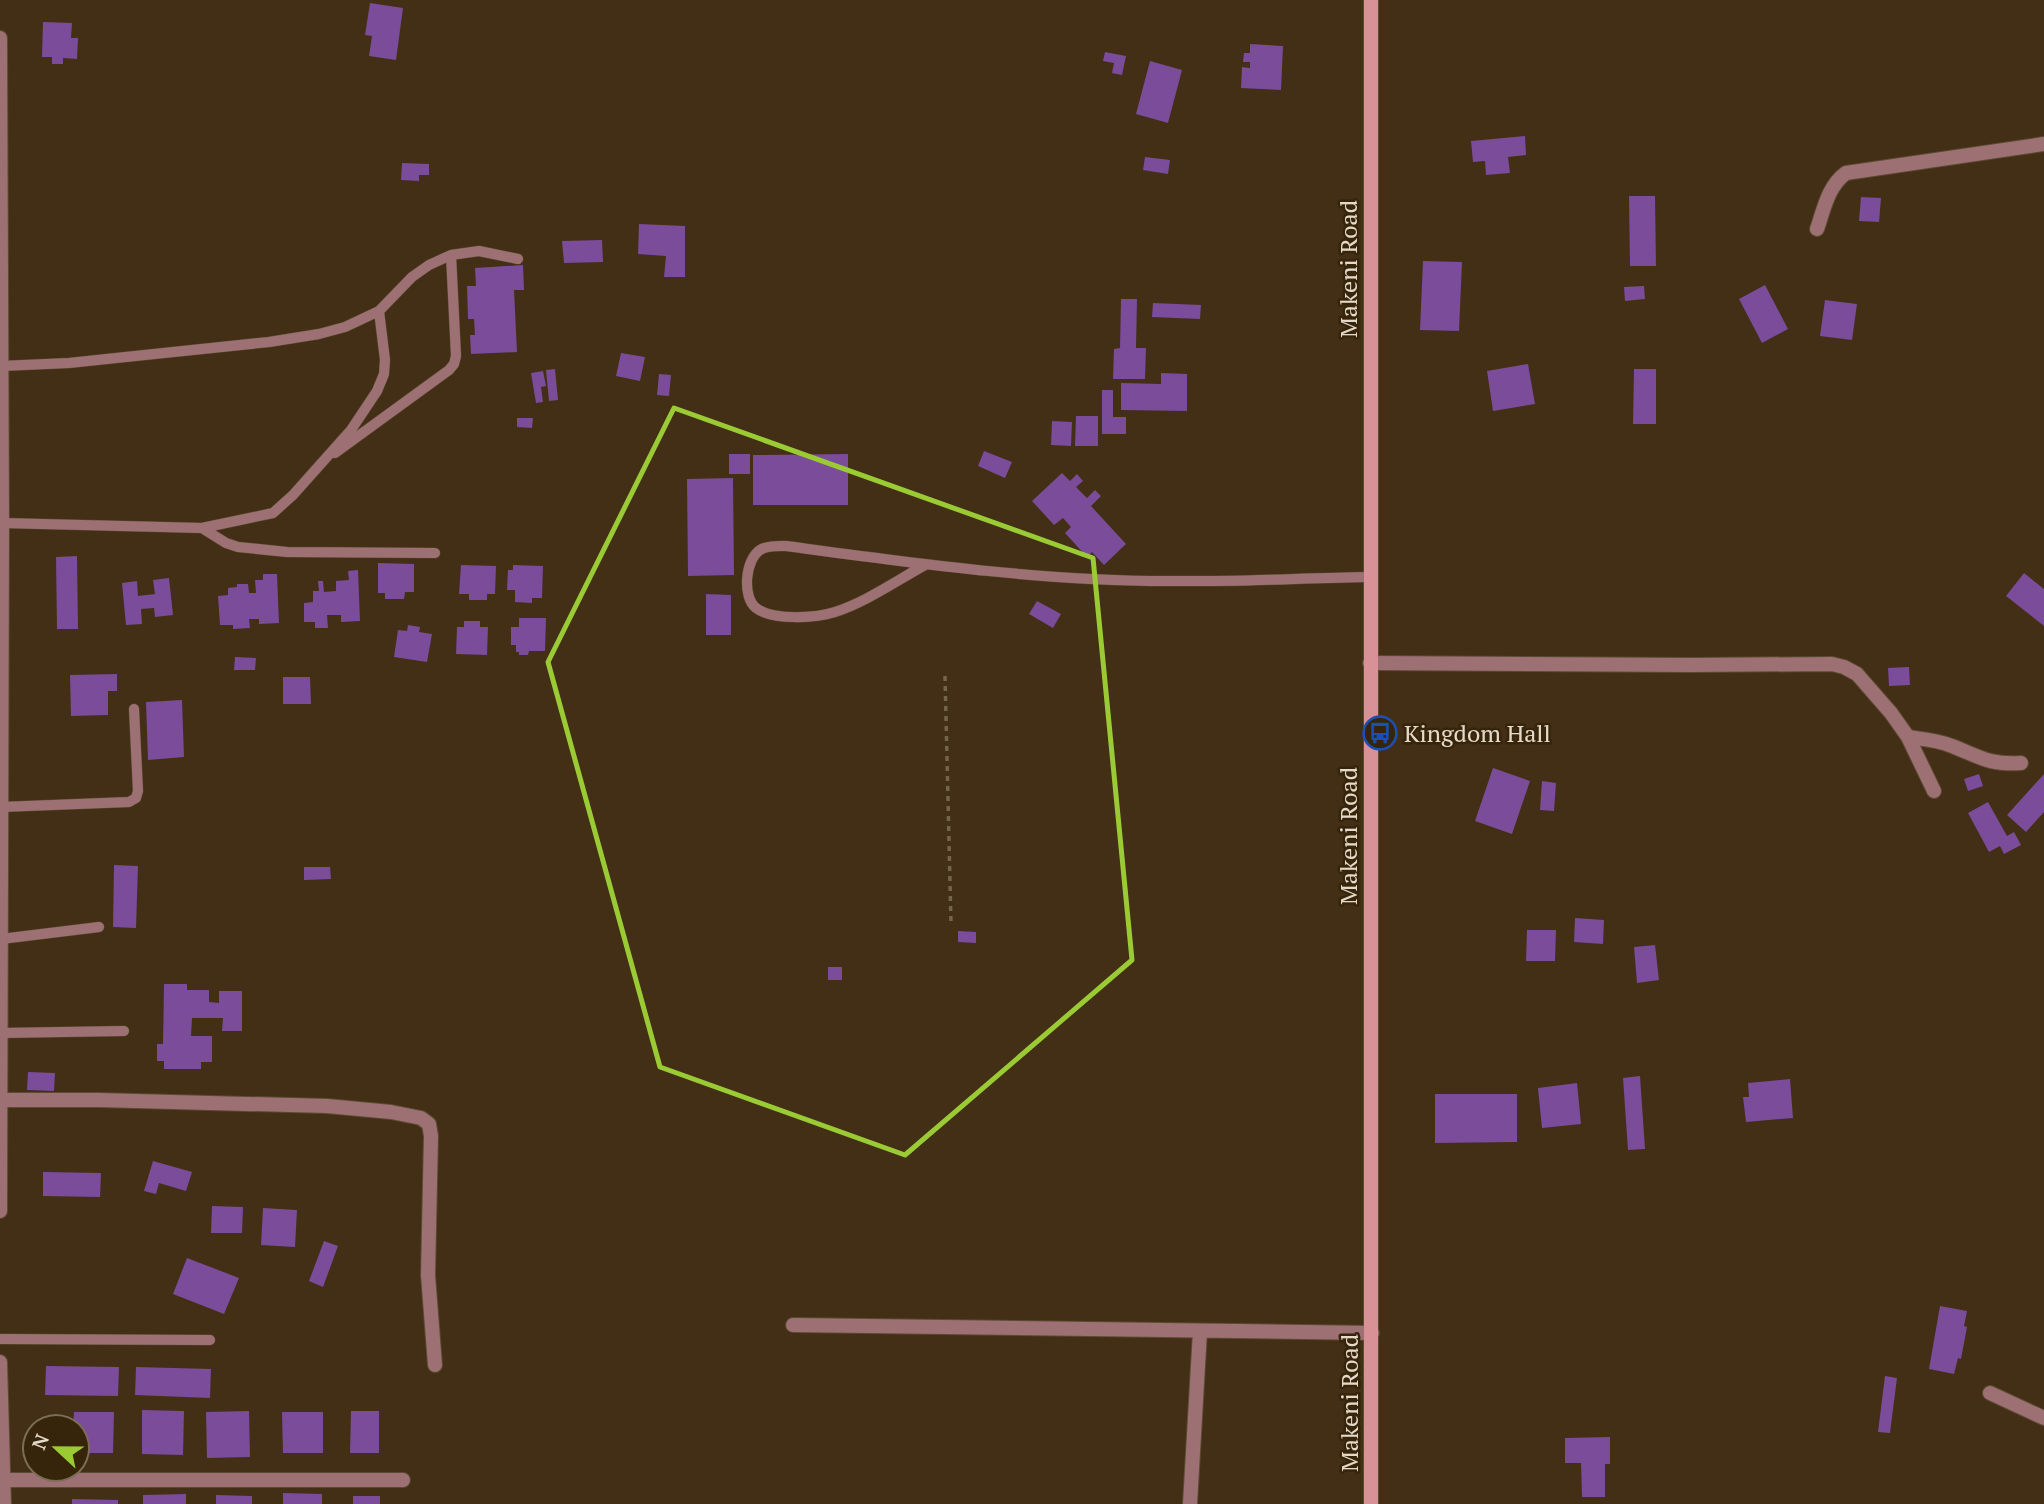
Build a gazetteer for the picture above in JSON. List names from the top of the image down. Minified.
{"streets":{"main road":["Makeni Road"]},"places":{"bus stop":["Kingdom Hall"]},"north":"left"}
